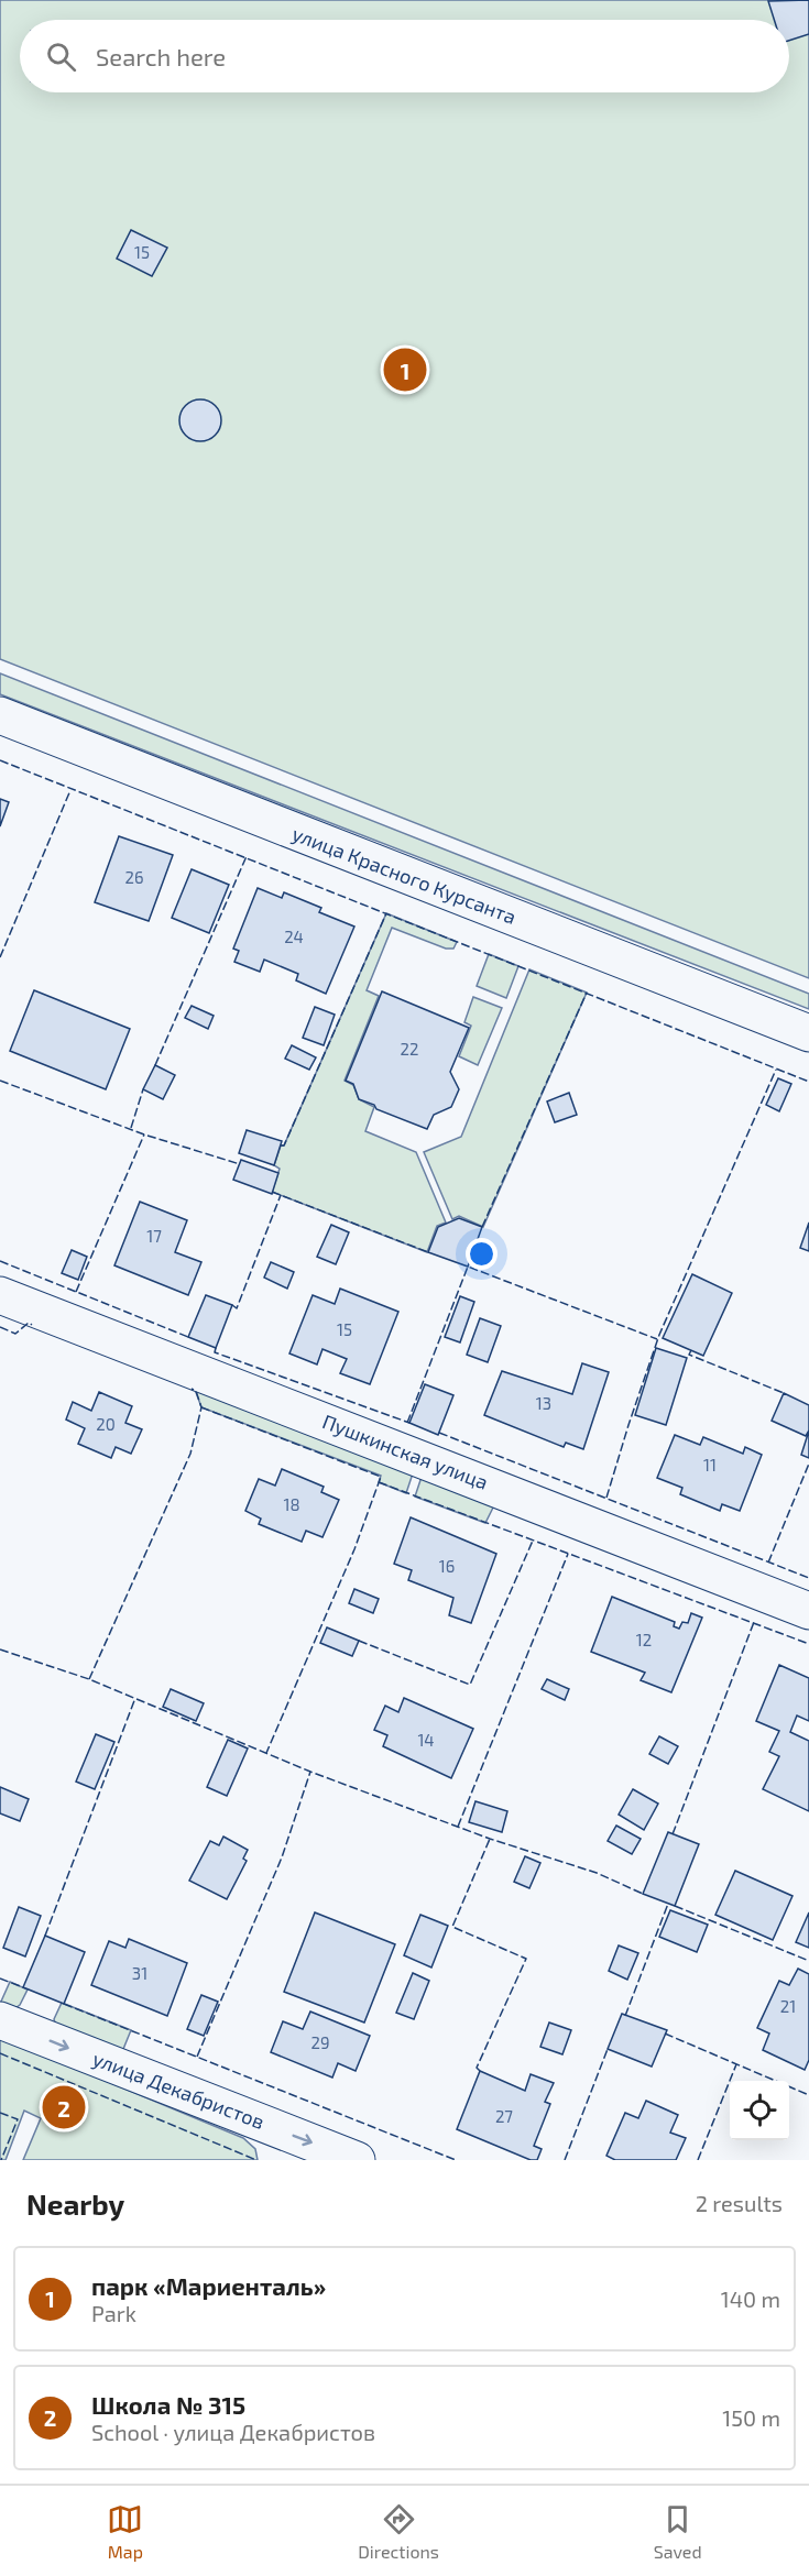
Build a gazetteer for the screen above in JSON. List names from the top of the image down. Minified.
{"streets":{"street":["улица Красного Курсанта","Пушкинская улица","улица Декабристов"]},"one_way":["улица Декабристов"],"house_numbers":["15","26","24","22","17","15","13","20","11","18","16","12","14","31","21","29","27"],"page":{"search":"Search here","pins":["1","2"],"heading":["Nearby","2 results"],"list":[{"mark":"1","name":"парк «Мариенталь»","note":"Park","value":"140 m"},{"mark":"2","name":"Школа № 315","note":"School · улица Декабристов","value":"150 m"}],"nav":["Map","Directions","Saved"]}}
